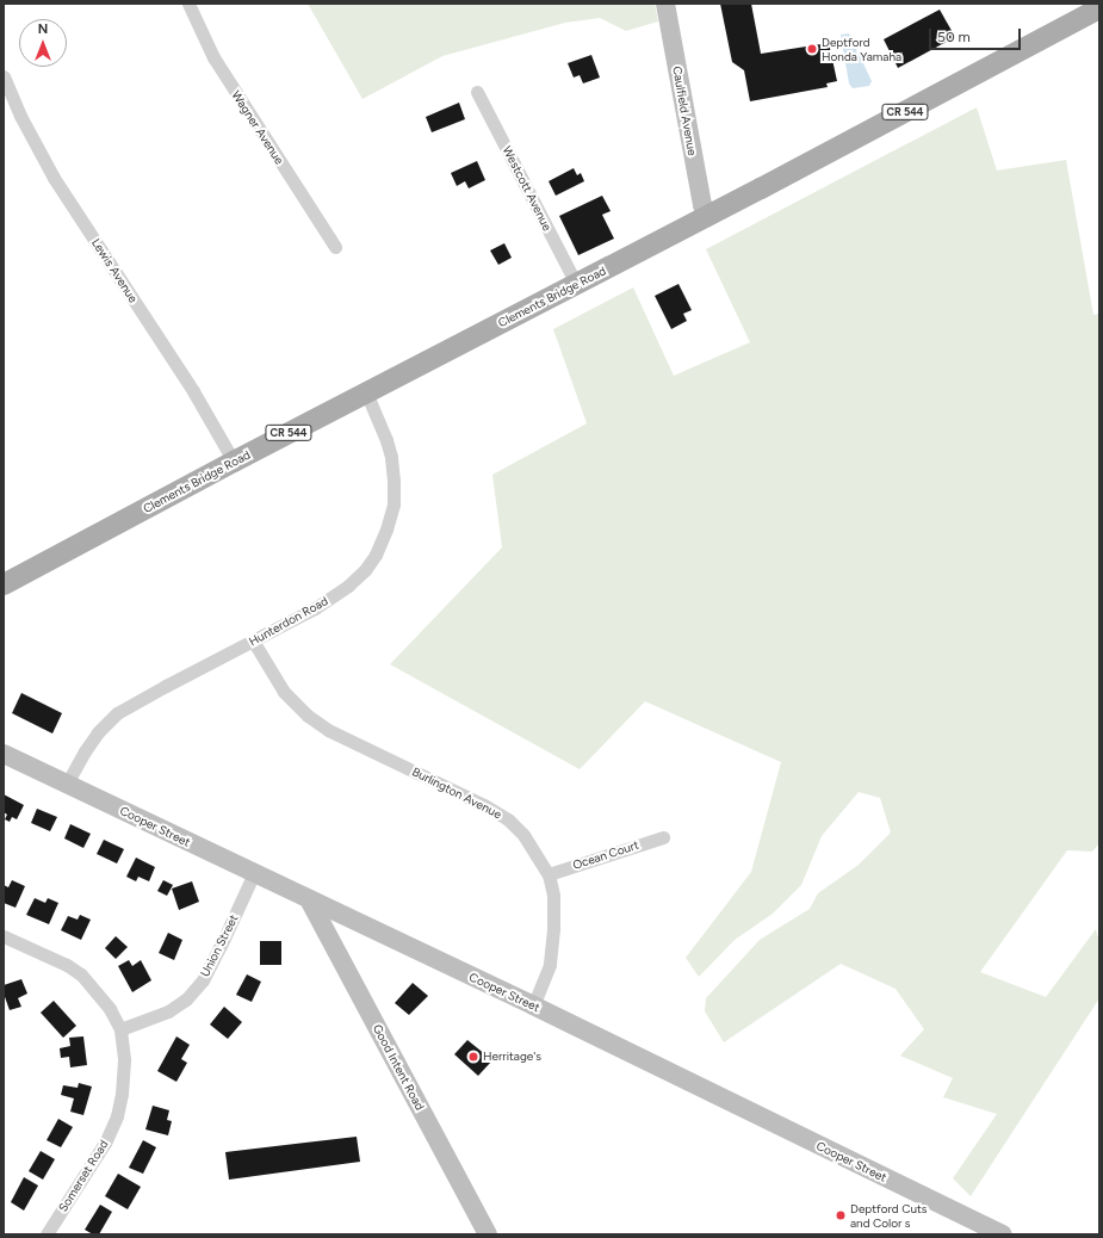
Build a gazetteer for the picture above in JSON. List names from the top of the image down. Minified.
{"streets":{"main road":["Caulfield Avenue","CR 544","Clements Bridge Road","Cooper Street","Good Intent Road"],"street":["Wagner Avenue","Westcott Avenue","Lewis Avenue","Hunterdon Road","Burlington Avenue","Ocean Court","Union Street","Somerset Road"]},"crossings":[["Caulfield Avenue","Clements Bridge Road"],["Westcott Avenue","Clements Bridge Road"],["Lewis Avenue","Clements Bridge Road"],["Clements Bridge Road","Hunterdon Road"],["Hunterdon Road","Burlington Avenue"],["Hunterdon Road","Cooper Street"],["Burlington Avenue","Cooper Street"],["Burlington Avenue","Ocean Court"],["Cooper Street","Union Street"],["Cooper Street","Good Intent Road"],["Union Street","Somerset Road"]],"places":["Deptford Honda Yamaha","Herritage's","Deptford Cuts and Color s"],"scale_bar":"50 m","north":"top"}
